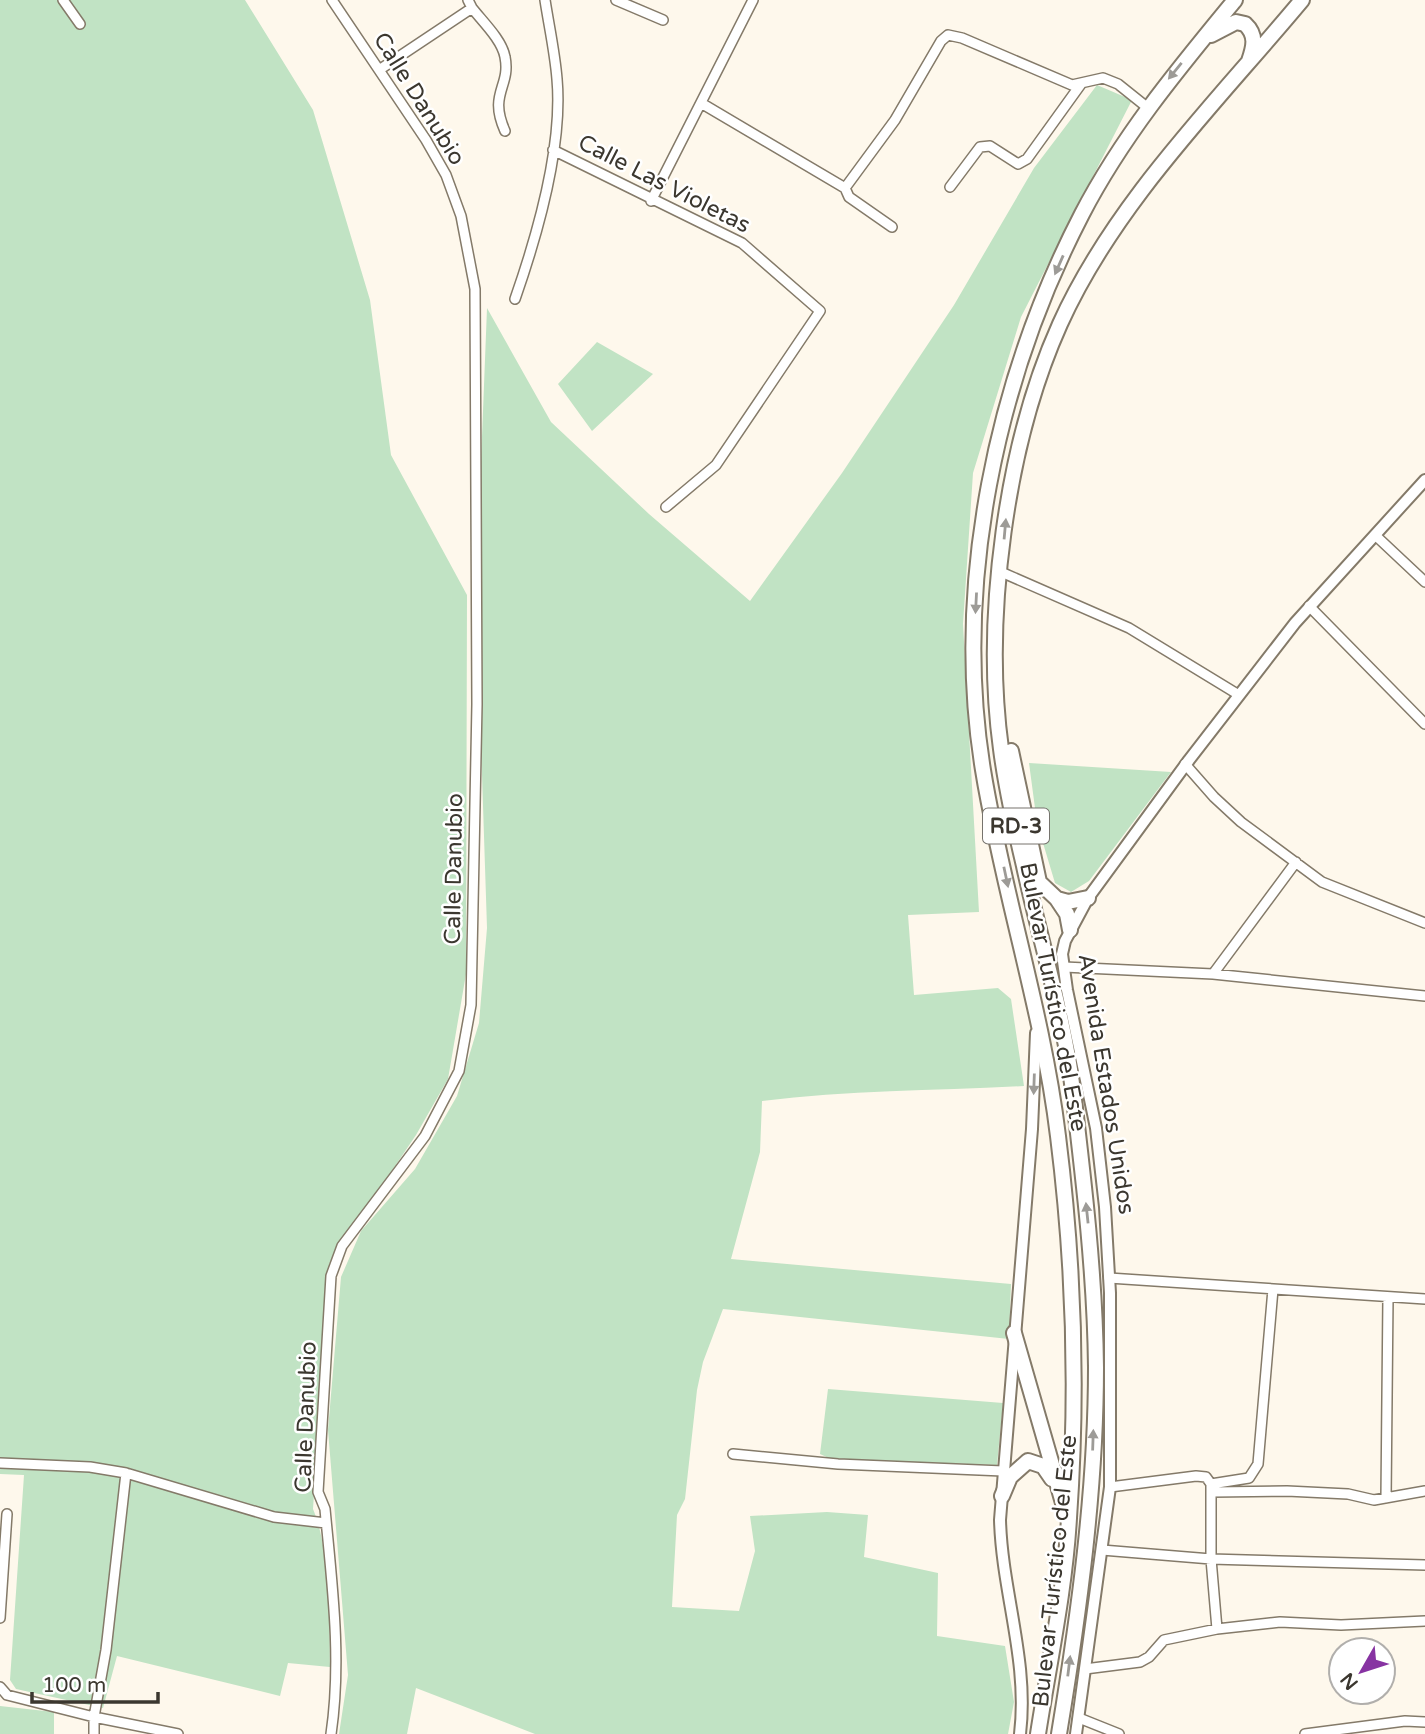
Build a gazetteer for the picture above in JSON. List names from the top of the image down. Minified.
{"streets":{"highway":["RD-3","Bulevar Turístico del Este"],"street":["Calle Danubio","Calle Las Violetas","Avenida Estados Unidos"]},"scale_bar":"100 m","north":"bottom left"}
